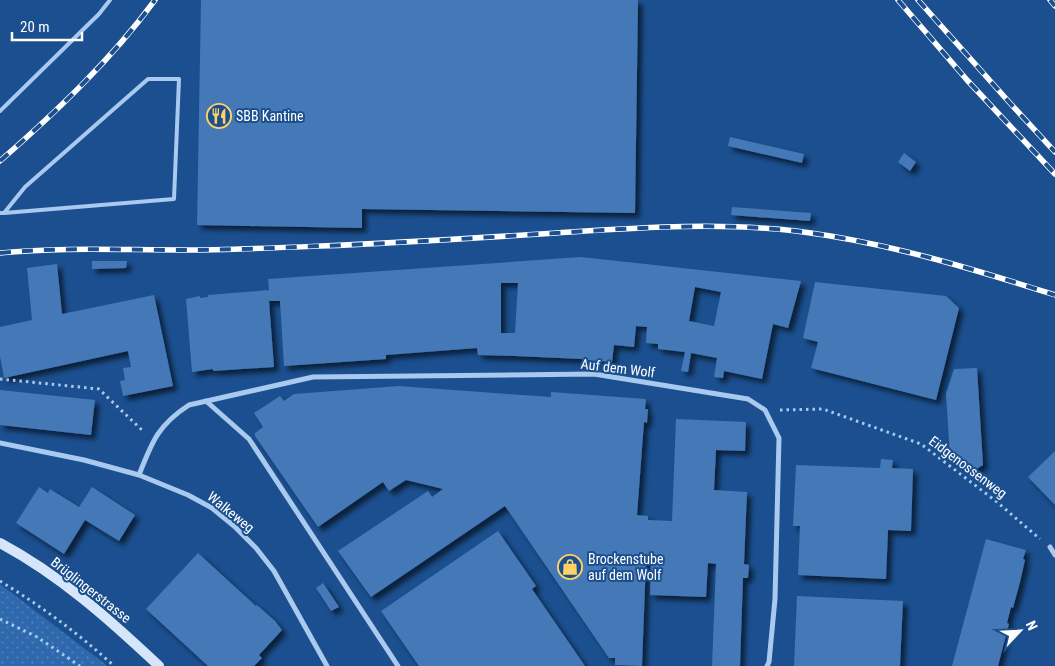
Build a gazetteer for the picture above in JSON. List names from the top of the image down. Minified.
{"streets":{"main road":["Brüglingerstrasse"],"street":["Auf dem Wolf","Walkeweg"],"path":["Eidgenossenweg"]},"crossings":[["Auf dem Wolf","Eidgenossenweg"],["Auf dem Wolf","Walkeweg"]],"places":{"restaurant":["SBB Kantine"],"shop":["Brockenstube auf dem Wolf"]},"scale_bar":"20 m","north":"top right"}
